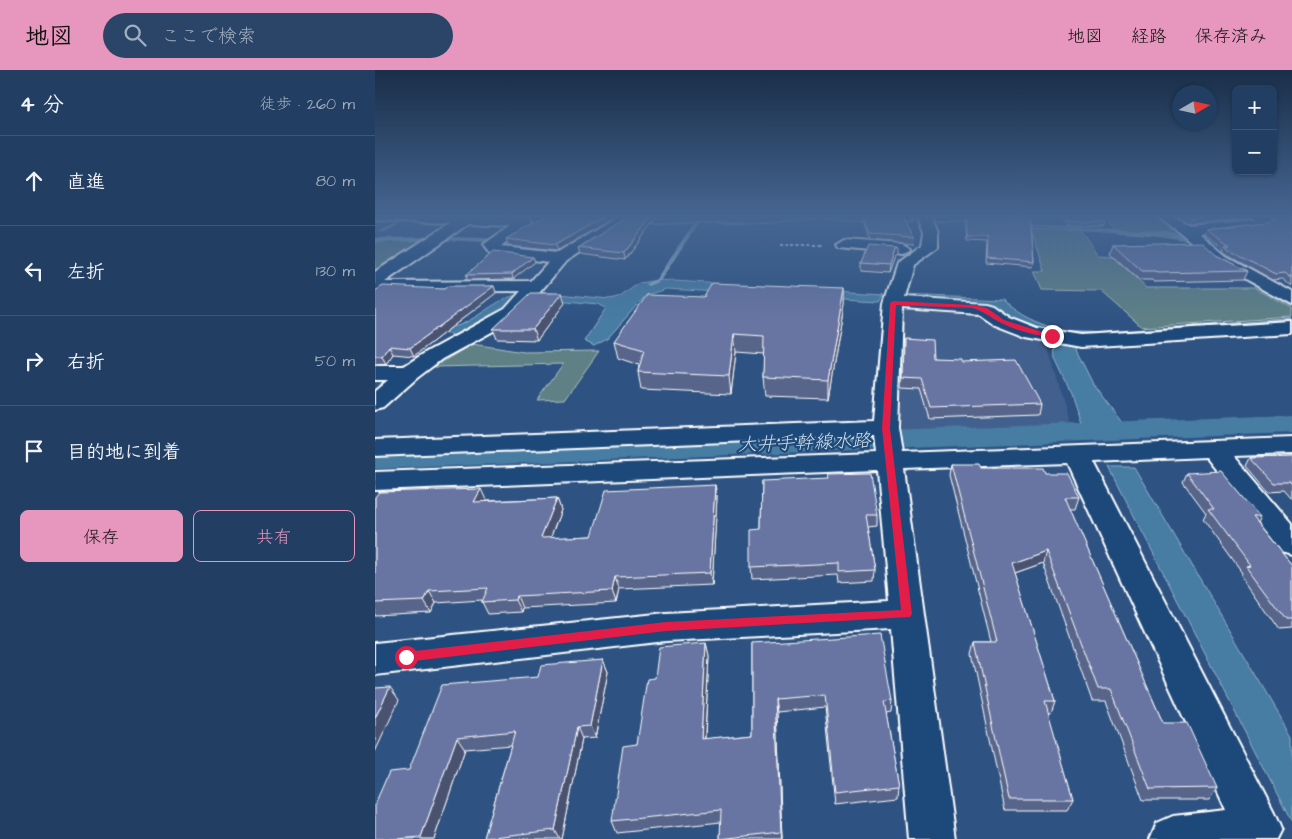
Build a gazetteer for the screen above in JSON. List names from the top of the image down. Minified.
{"water":["大井手幹線水路"],"north":"right","page":{"header":"地図","search":"ここで検索","nav":["地図","経路","保存済み"],"heading":["4 分","徒歩 · 260 m"],"map_buttons":["+","−"],"list":[["直進","80 m"],["左折","130 m"],["右折","50 m"],"目的地に到着"],"buttons":["保存","共有"]}}
